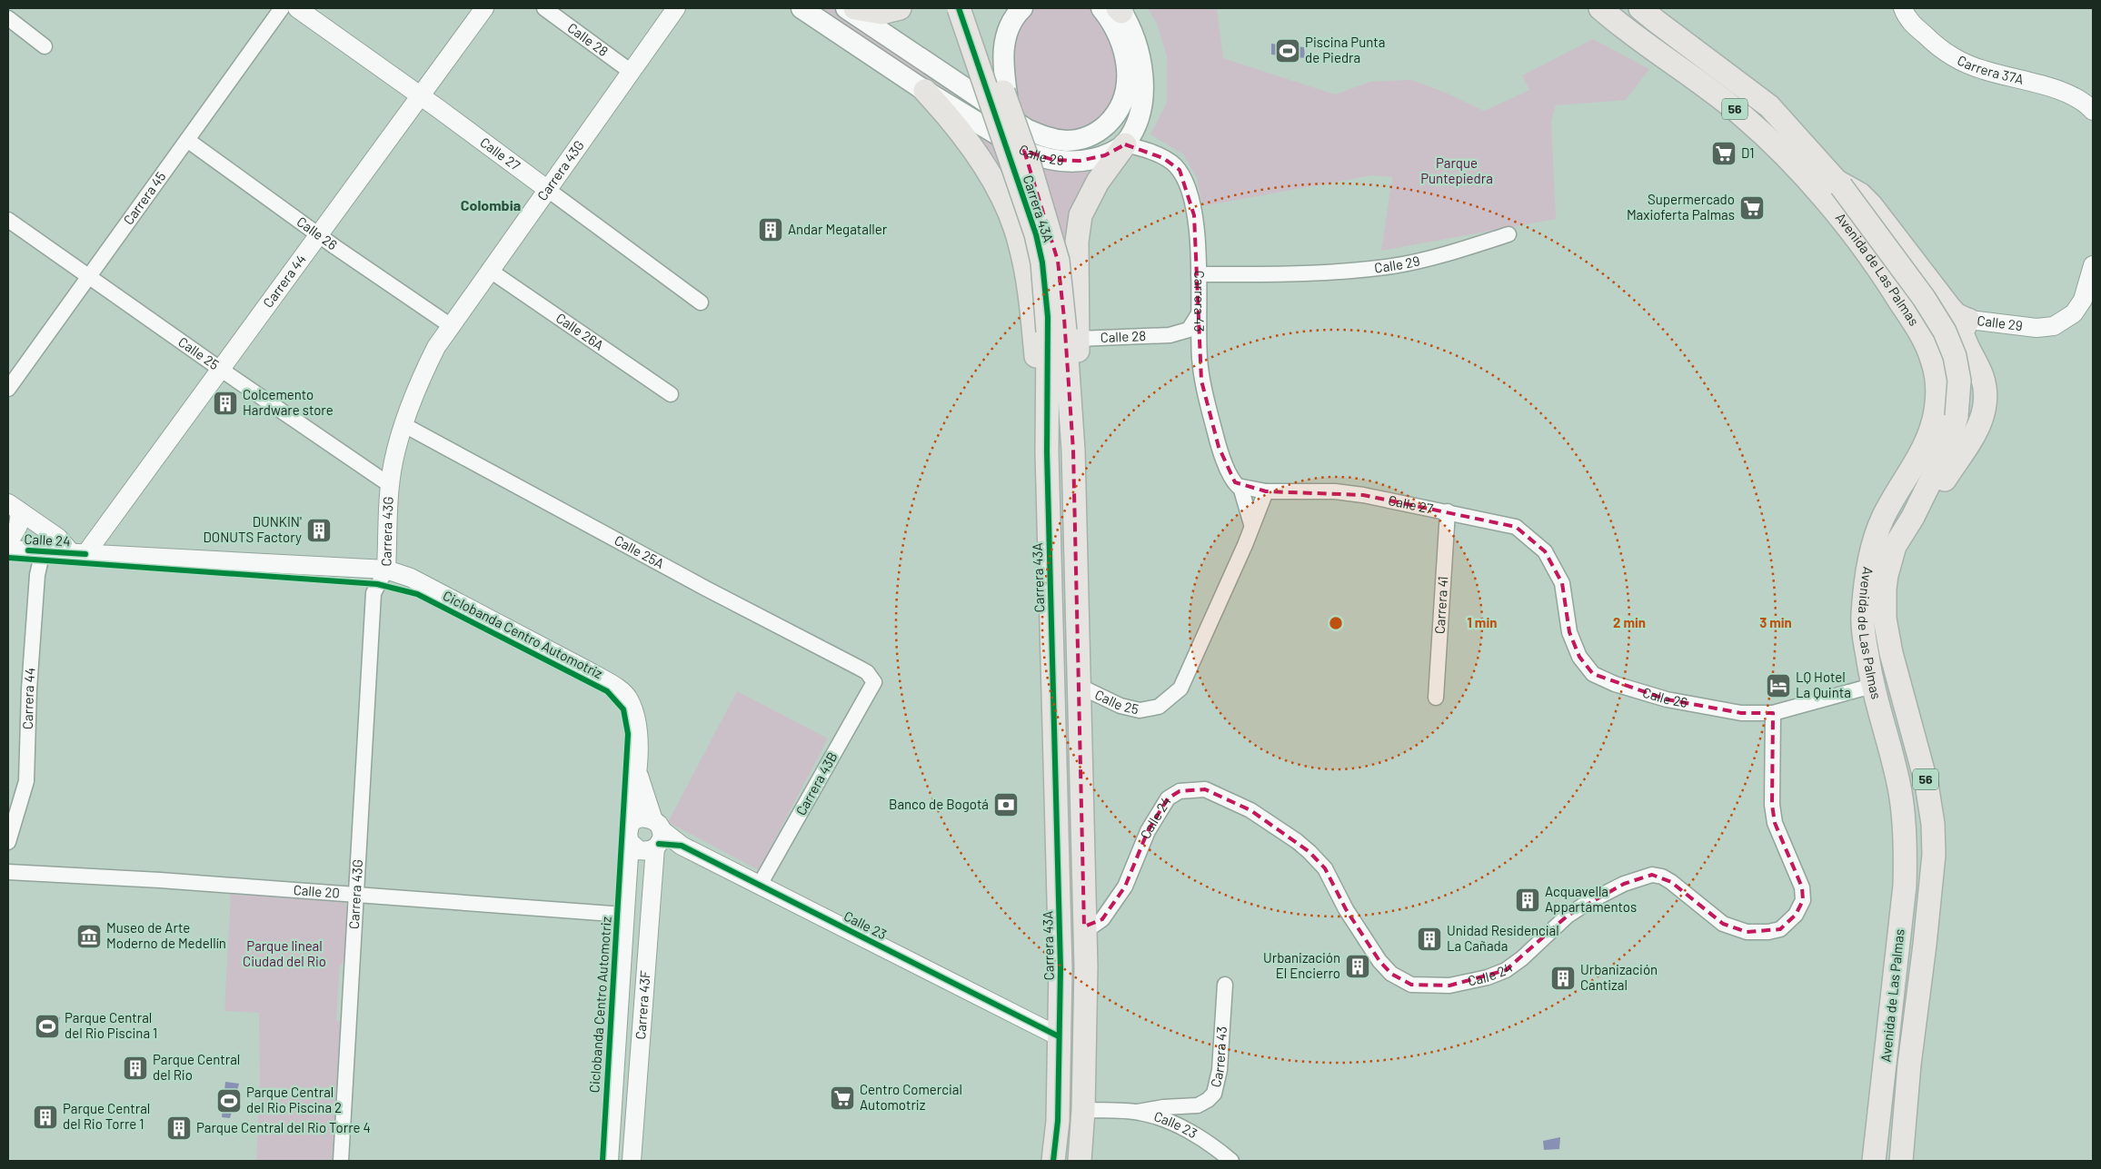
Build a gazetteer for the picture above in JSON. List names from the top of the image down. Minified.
{"streets":{"main road":["56","Calle 29","Carrera 43A","Avenida de Las Palmas"],"street":["Calle 28","Carrera 37A","Calle 27","Carrera 43G","Carrera 45","Calle 26","Carrera 44","Carrera 43","Calle 26A","Calle 25","Calle 24","Calle 25A","Carrera 41","Carrera 43B","Calle 20","Calle 23","Carrera 43F"],"cycle path":["Ciclobanda Centro Automotriz"]},"crossings":[["Calle 28","Carrera 43G"],["Calle 28","Carrera 43A"],["Calle 28","Carrera 43"],["Calle 27","Carrera 43G"],["Calle 27","Calle 26"],["Calle 27","Carrera 44"],["Calle 27","Carrera 41"],["Calle 29","Avenida de Las Palmas"],["Calle 29","Carrera 43"],["Carrera 43G","Calle 26"],["Carrera 43G","Calle 26A"],["Carrera 43G","Calle 25"],["Carrera 43G","Calle 24"],["Carrera 43G","Calle 25A"],["Carrera 43G","Calle 20"],["Carrera 45","Calle 26"],["Carrera 45","Calle 25"],["Carrera 43A","Calle 25"],["Carrera 43A","Calle 24"],["Carrera 43A","Calle 23"],["Calle 26","Avenida de Las Palmas"],["Calle 26","Carrera 44"],["Calle 26","Calle 24"],["Carrera 44","Calle 25"],["Carrera 44","Calle 24"],["Carrera 43","Calle 25"],["Carrera 43","Calle 23"],["Calle 24","Carrera 43F"],["Calle 25A","Carrera 43B"],["Carrera 43B","Calle 23"],["Calle 20","Carrera 43F"],["Calle 23","Carrera 43F"]],"districts":["Colombia"],"parks":["Parque Puntepiedra","Parque lineal Ciudad del Rio"],"places":{"sports":["Piscina Punta de Piedra","Parque Central del Rio Piscina 1","Parque Central del Rio Piscina 2"],"supermarket":["D1","Supermercado Maxioferta Palmas","Centro Comercial Automotriz"],"building":["Andar Megataller","Colcemento Hardware store","DUNKIN' DONUTS Factory","Acquavella Appartamentos","Unidad Residencial La Cañada","Urbanización El Encierro","Urbanización Cantizal","Parque Central del Rio","Parque Central del Rio Torre 1","Parque Central del Rio Torre 4"],"hotel":["LQ Hotel La Quinta"],"bank":["Banco de Bogotá"],"museum":["Museo de Arte Moderno de Medellín"]},"rings":["1 min","2 min","3 min"]}
